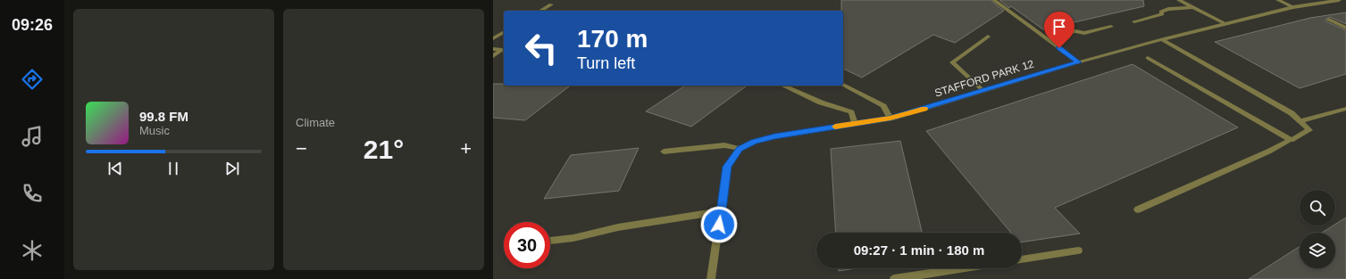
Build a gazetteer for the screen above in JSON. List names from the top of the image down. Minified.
{"streets":{"street":["STAFFORD PARK 12"]},"page":{"tabs":"09:26","tile":"Climate","turn":["170 m","Turn left"],"song":["99.8 FM","Music"],"heat":["−","21°","+"],"limit":"30","trip":"09:27 · 1 min · 180 m"}}
